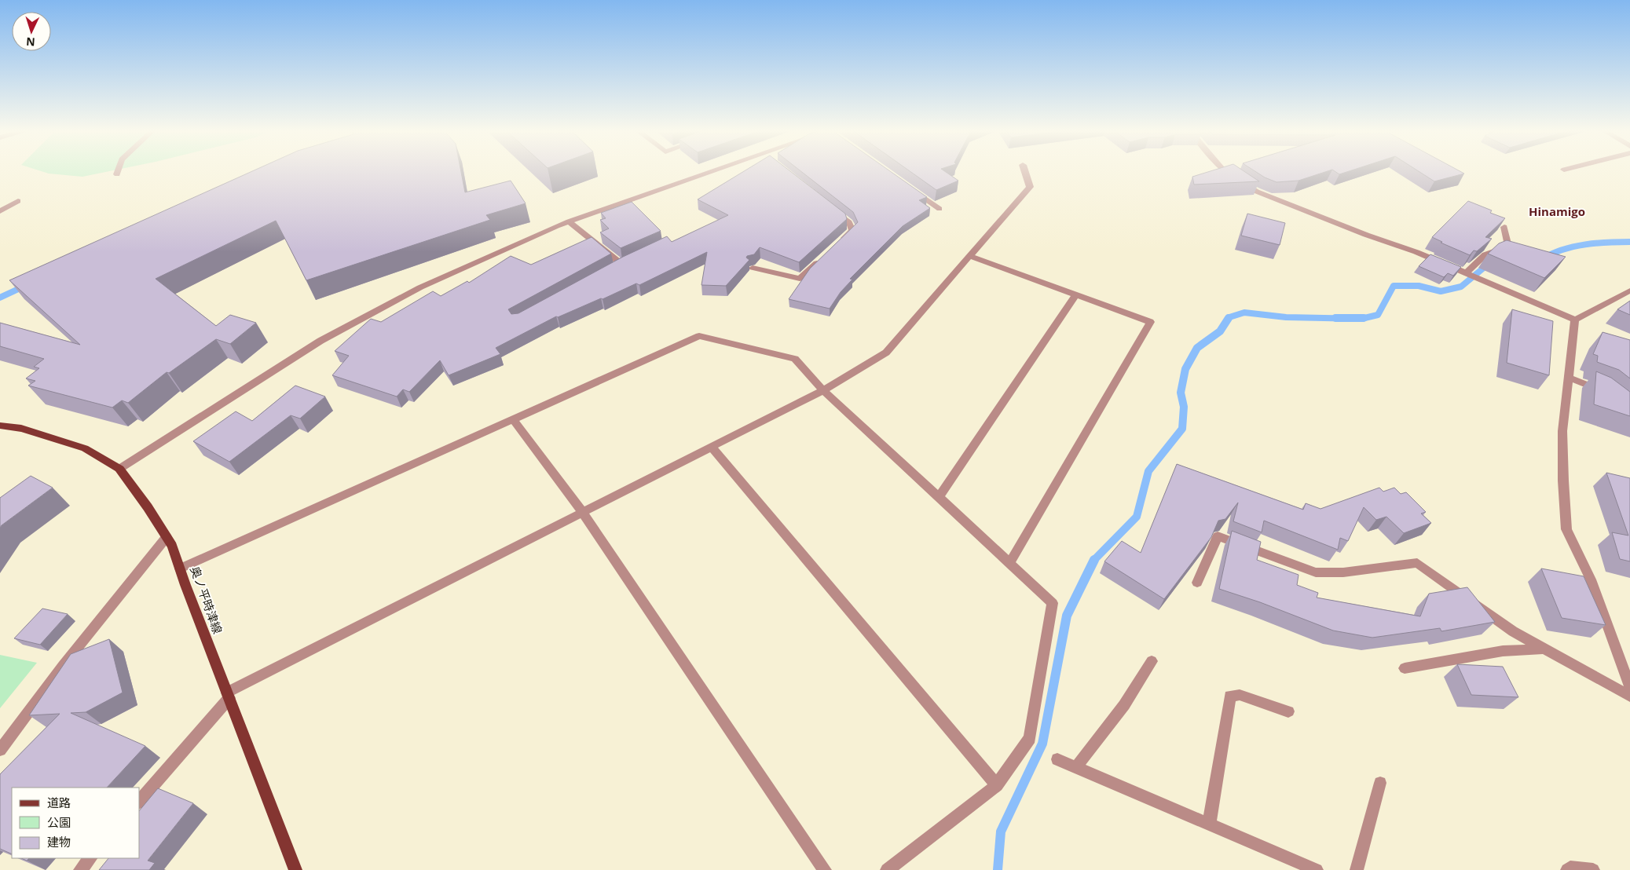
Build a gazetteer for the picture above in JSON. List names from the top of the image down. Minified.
{"streets":{"main road":["奥ノ平時津線"]},"districts":["Hinamigo"],"legend":["道路","公園","建物"],"north":"bottom"}
